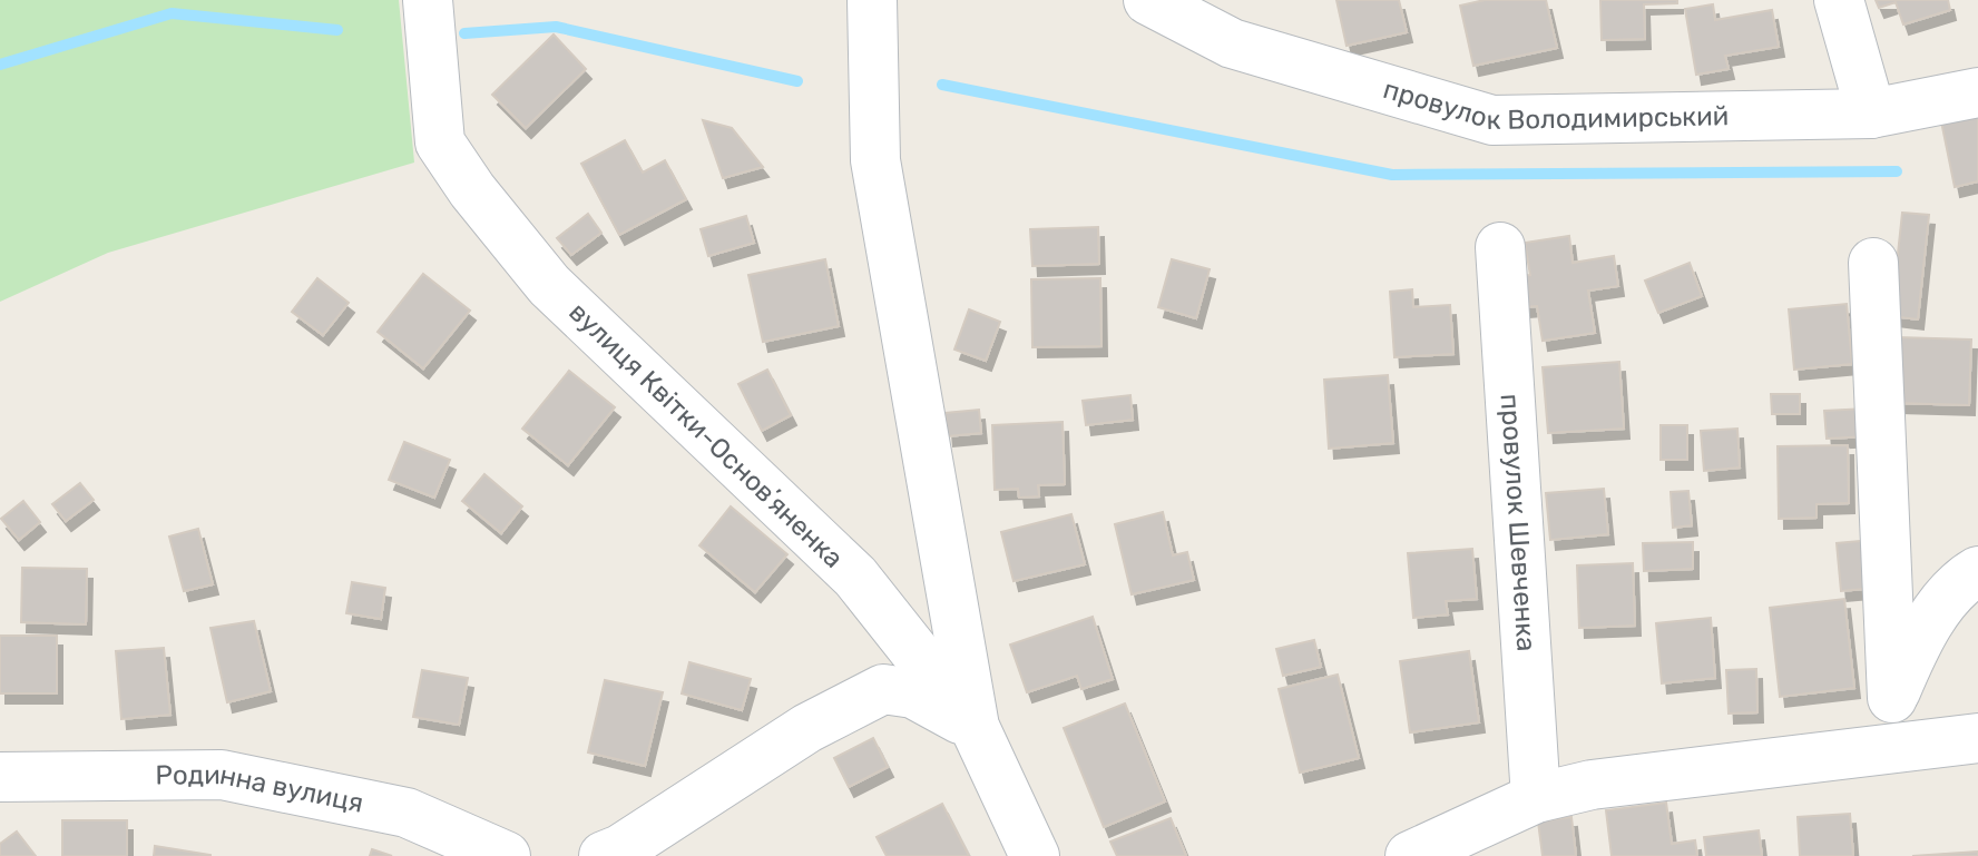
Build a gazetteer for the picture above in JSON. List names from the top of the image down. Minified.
{"streets":{"street":["провулок Володимирський","вулиця Квітки-Основʼяненка","провулок Шевченка","Родинна вулиця"]}}
